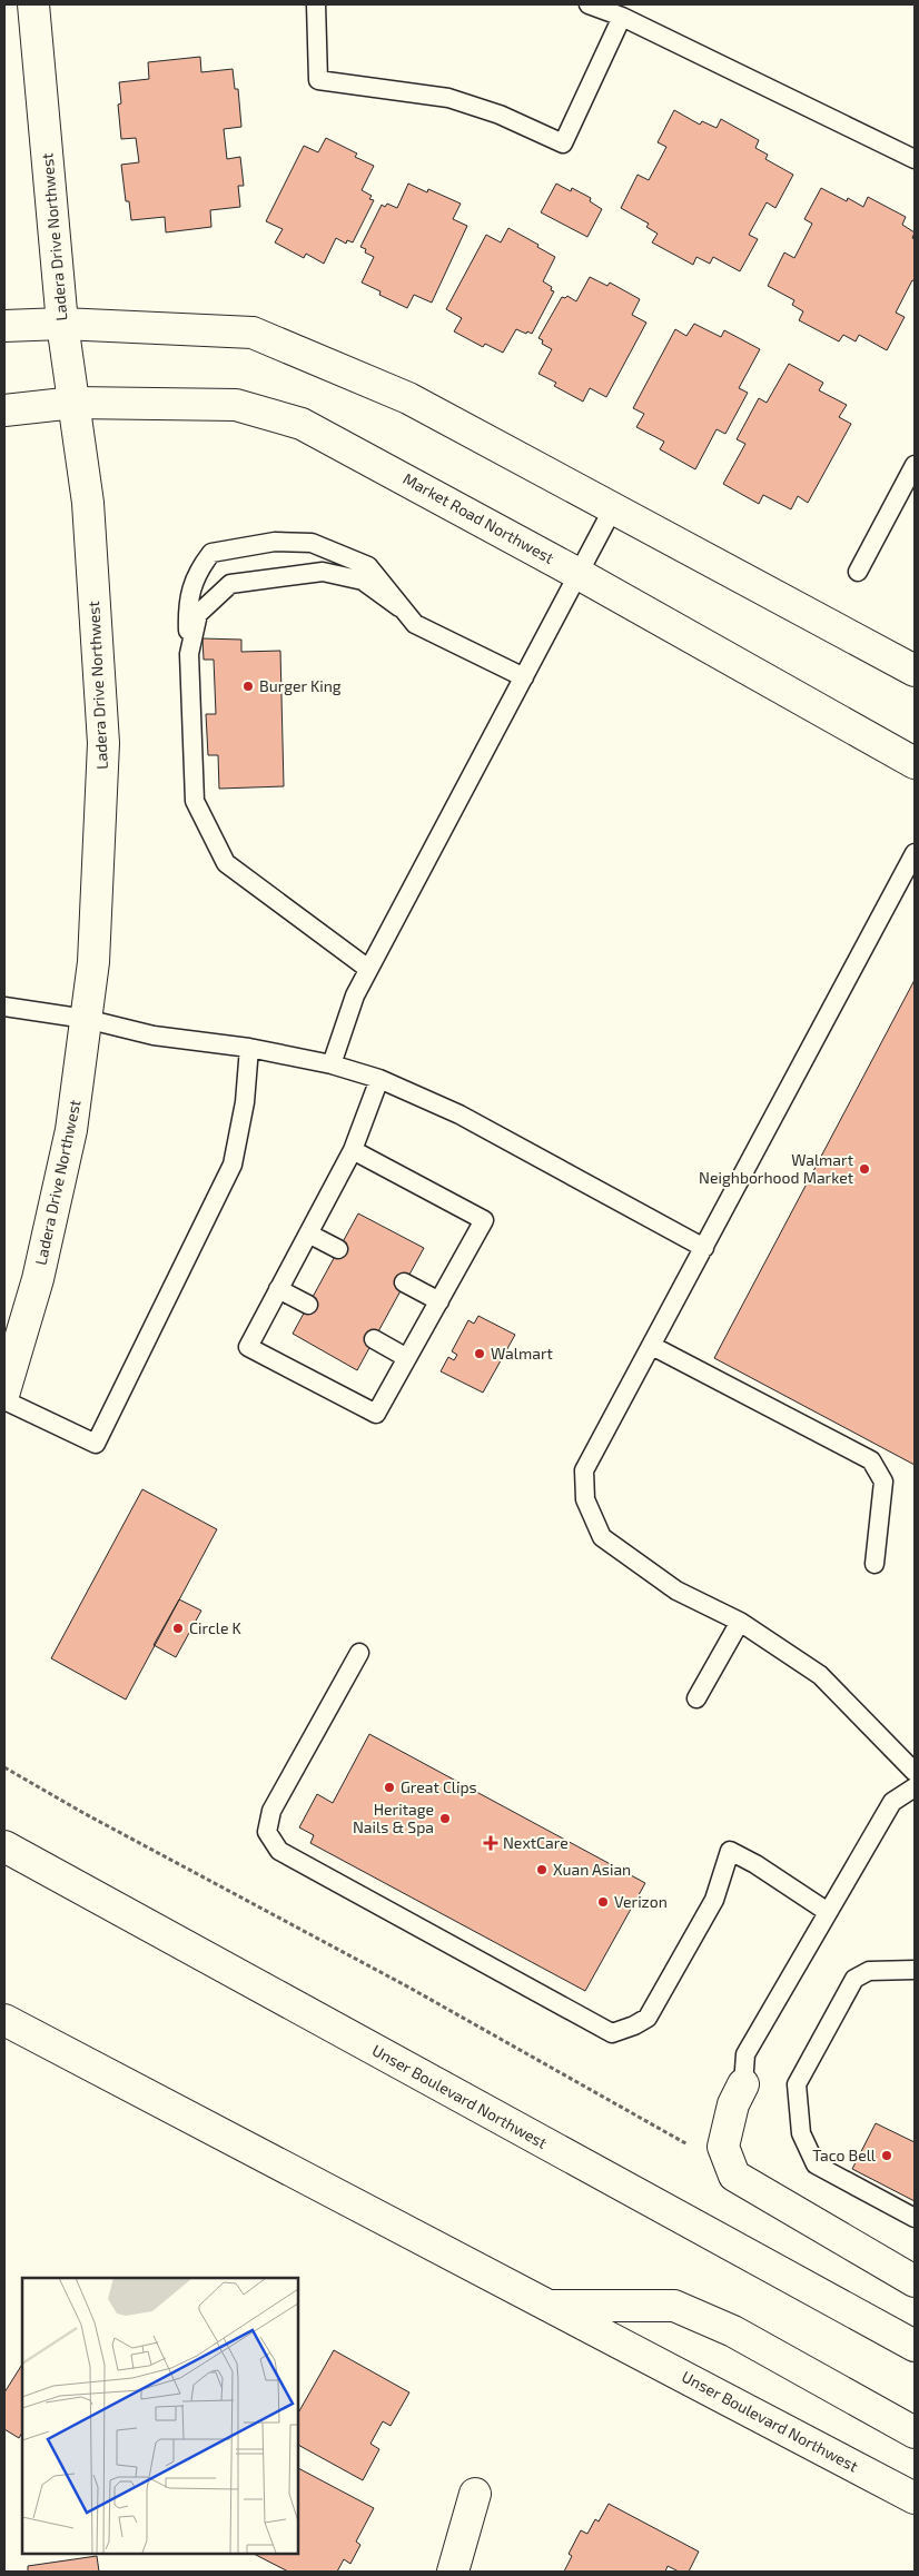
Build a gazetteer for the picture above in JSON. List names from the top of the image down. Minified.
{"streets":{"main road":["Ladera Drive Northwest","Market Road Northwest","Unser Boulevard Northwest"]},"crossings":[["Ladera Drive Northwest","Market Road Northwest"]],"places":{"other":["Burger King","Walmart Neighborhood Market","Walmart","Circle K","Great Clips","Heritage Nails & Spa","Xuan Asian","Verizon","Taco Bell"],"health":["NextCare"]}}
